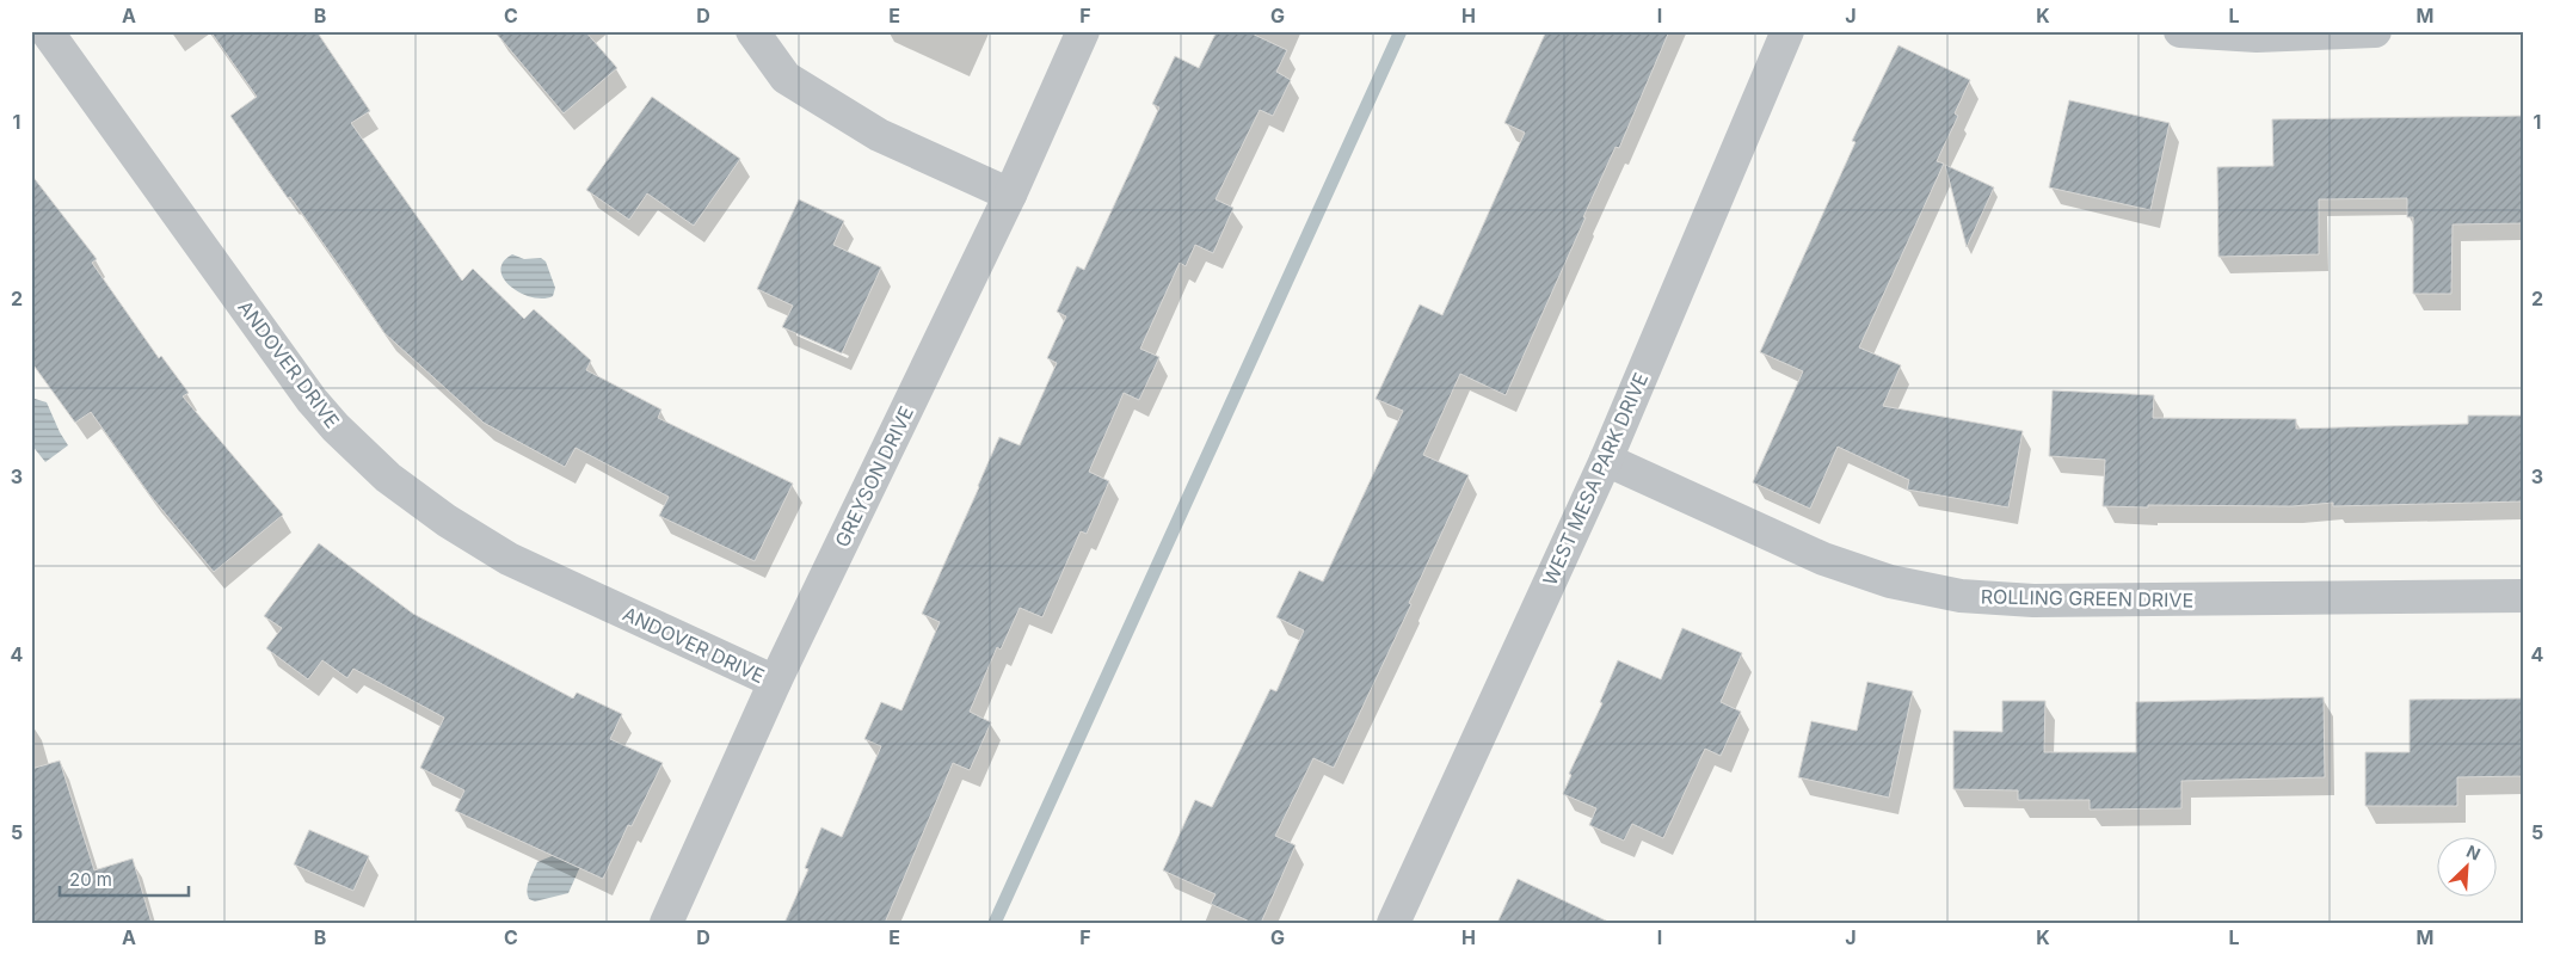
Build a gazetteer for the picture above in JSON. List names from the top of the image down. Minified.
{"streets":{"street":["ANDOVER DRIVE","GREYSON DRIVE","WEST MESA PARK DRIVE","ROLLING GREEN DRIVE"]},"crossings":[["ANDOVER DRIVE","GREYSON DRIVE"],["WEST MESA PARK DRIVE","ROLLING GREEN DRIVE"]],"scale_bar":"20 m","north":"top right","grid":{"columns":["A","B","C","D","E","F","G","H","I","J","K","L","M"],"rows":["1","2","3","4","5"]}}
